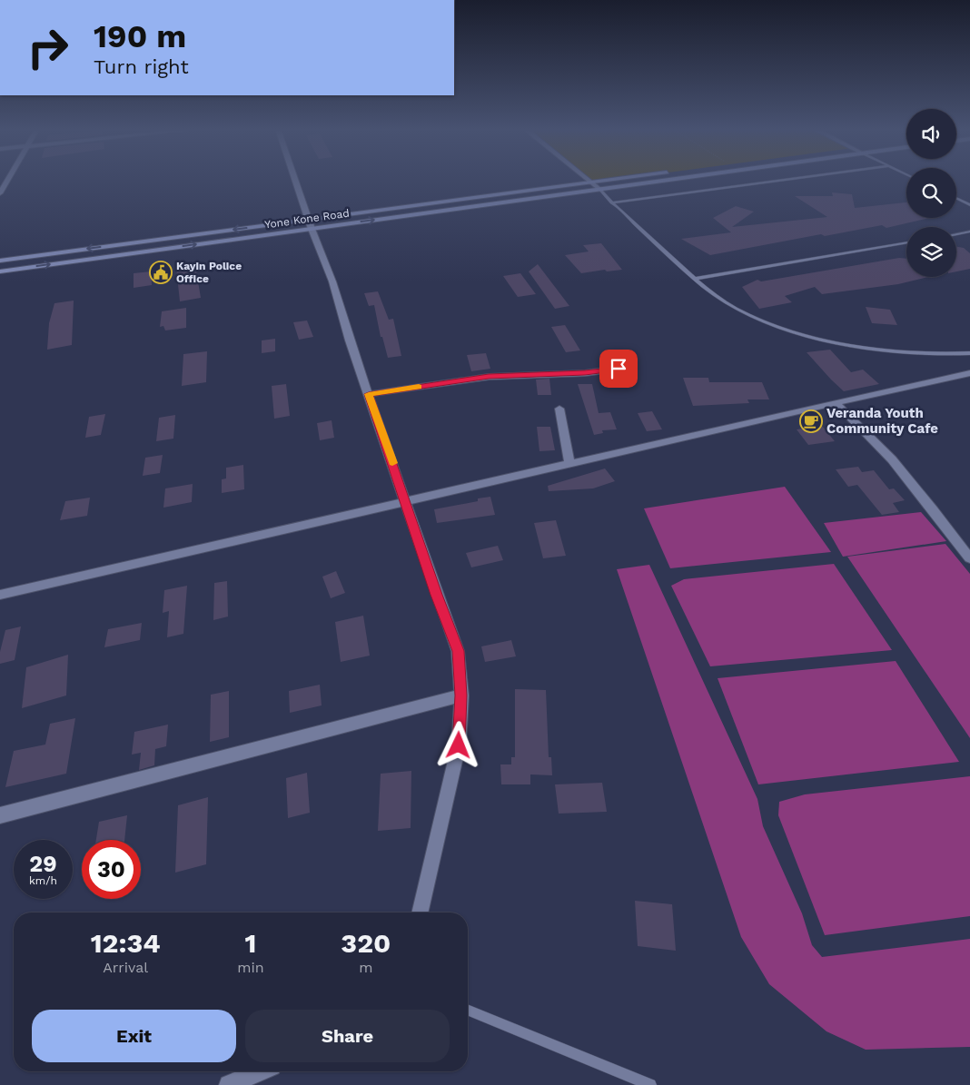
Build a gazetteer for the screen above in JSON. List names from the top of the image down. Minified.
{"streets":{"street":["Yone Kone Road"]},"places":{"public building":["Kayin Police Office"],"cafe":["Veranda Youth Community Cafe"]},"page":{"turn":["190 m","Turn right"],"speed":"29 km/h","limit":"30","eta":["12:34","Arrival","1","min","320","m"],"buttons":["Exit","Share"]}}
